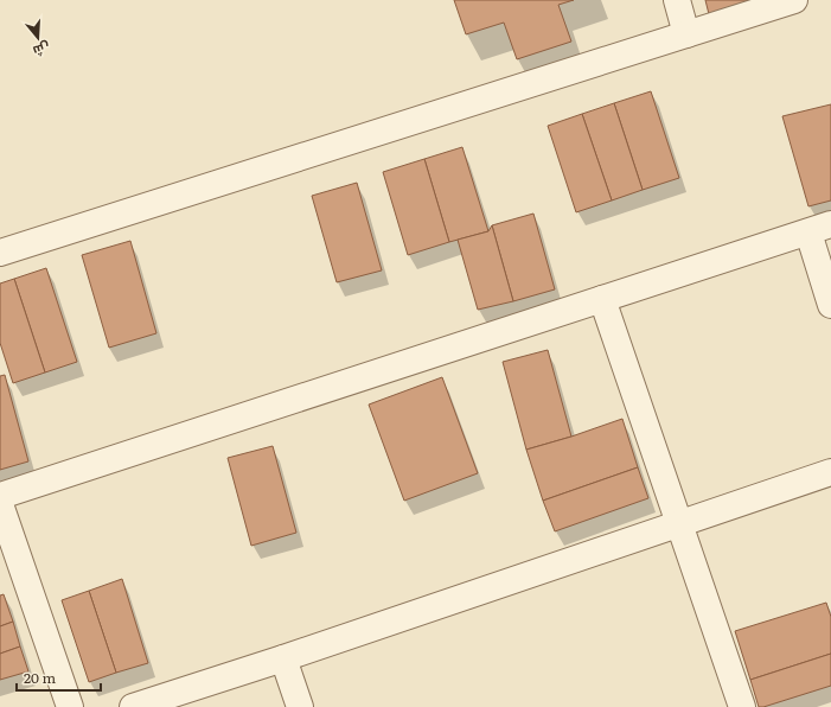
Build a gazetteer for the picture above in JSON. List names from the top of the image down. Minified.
{"scale_bar":"20 m","north":"bottom"}
